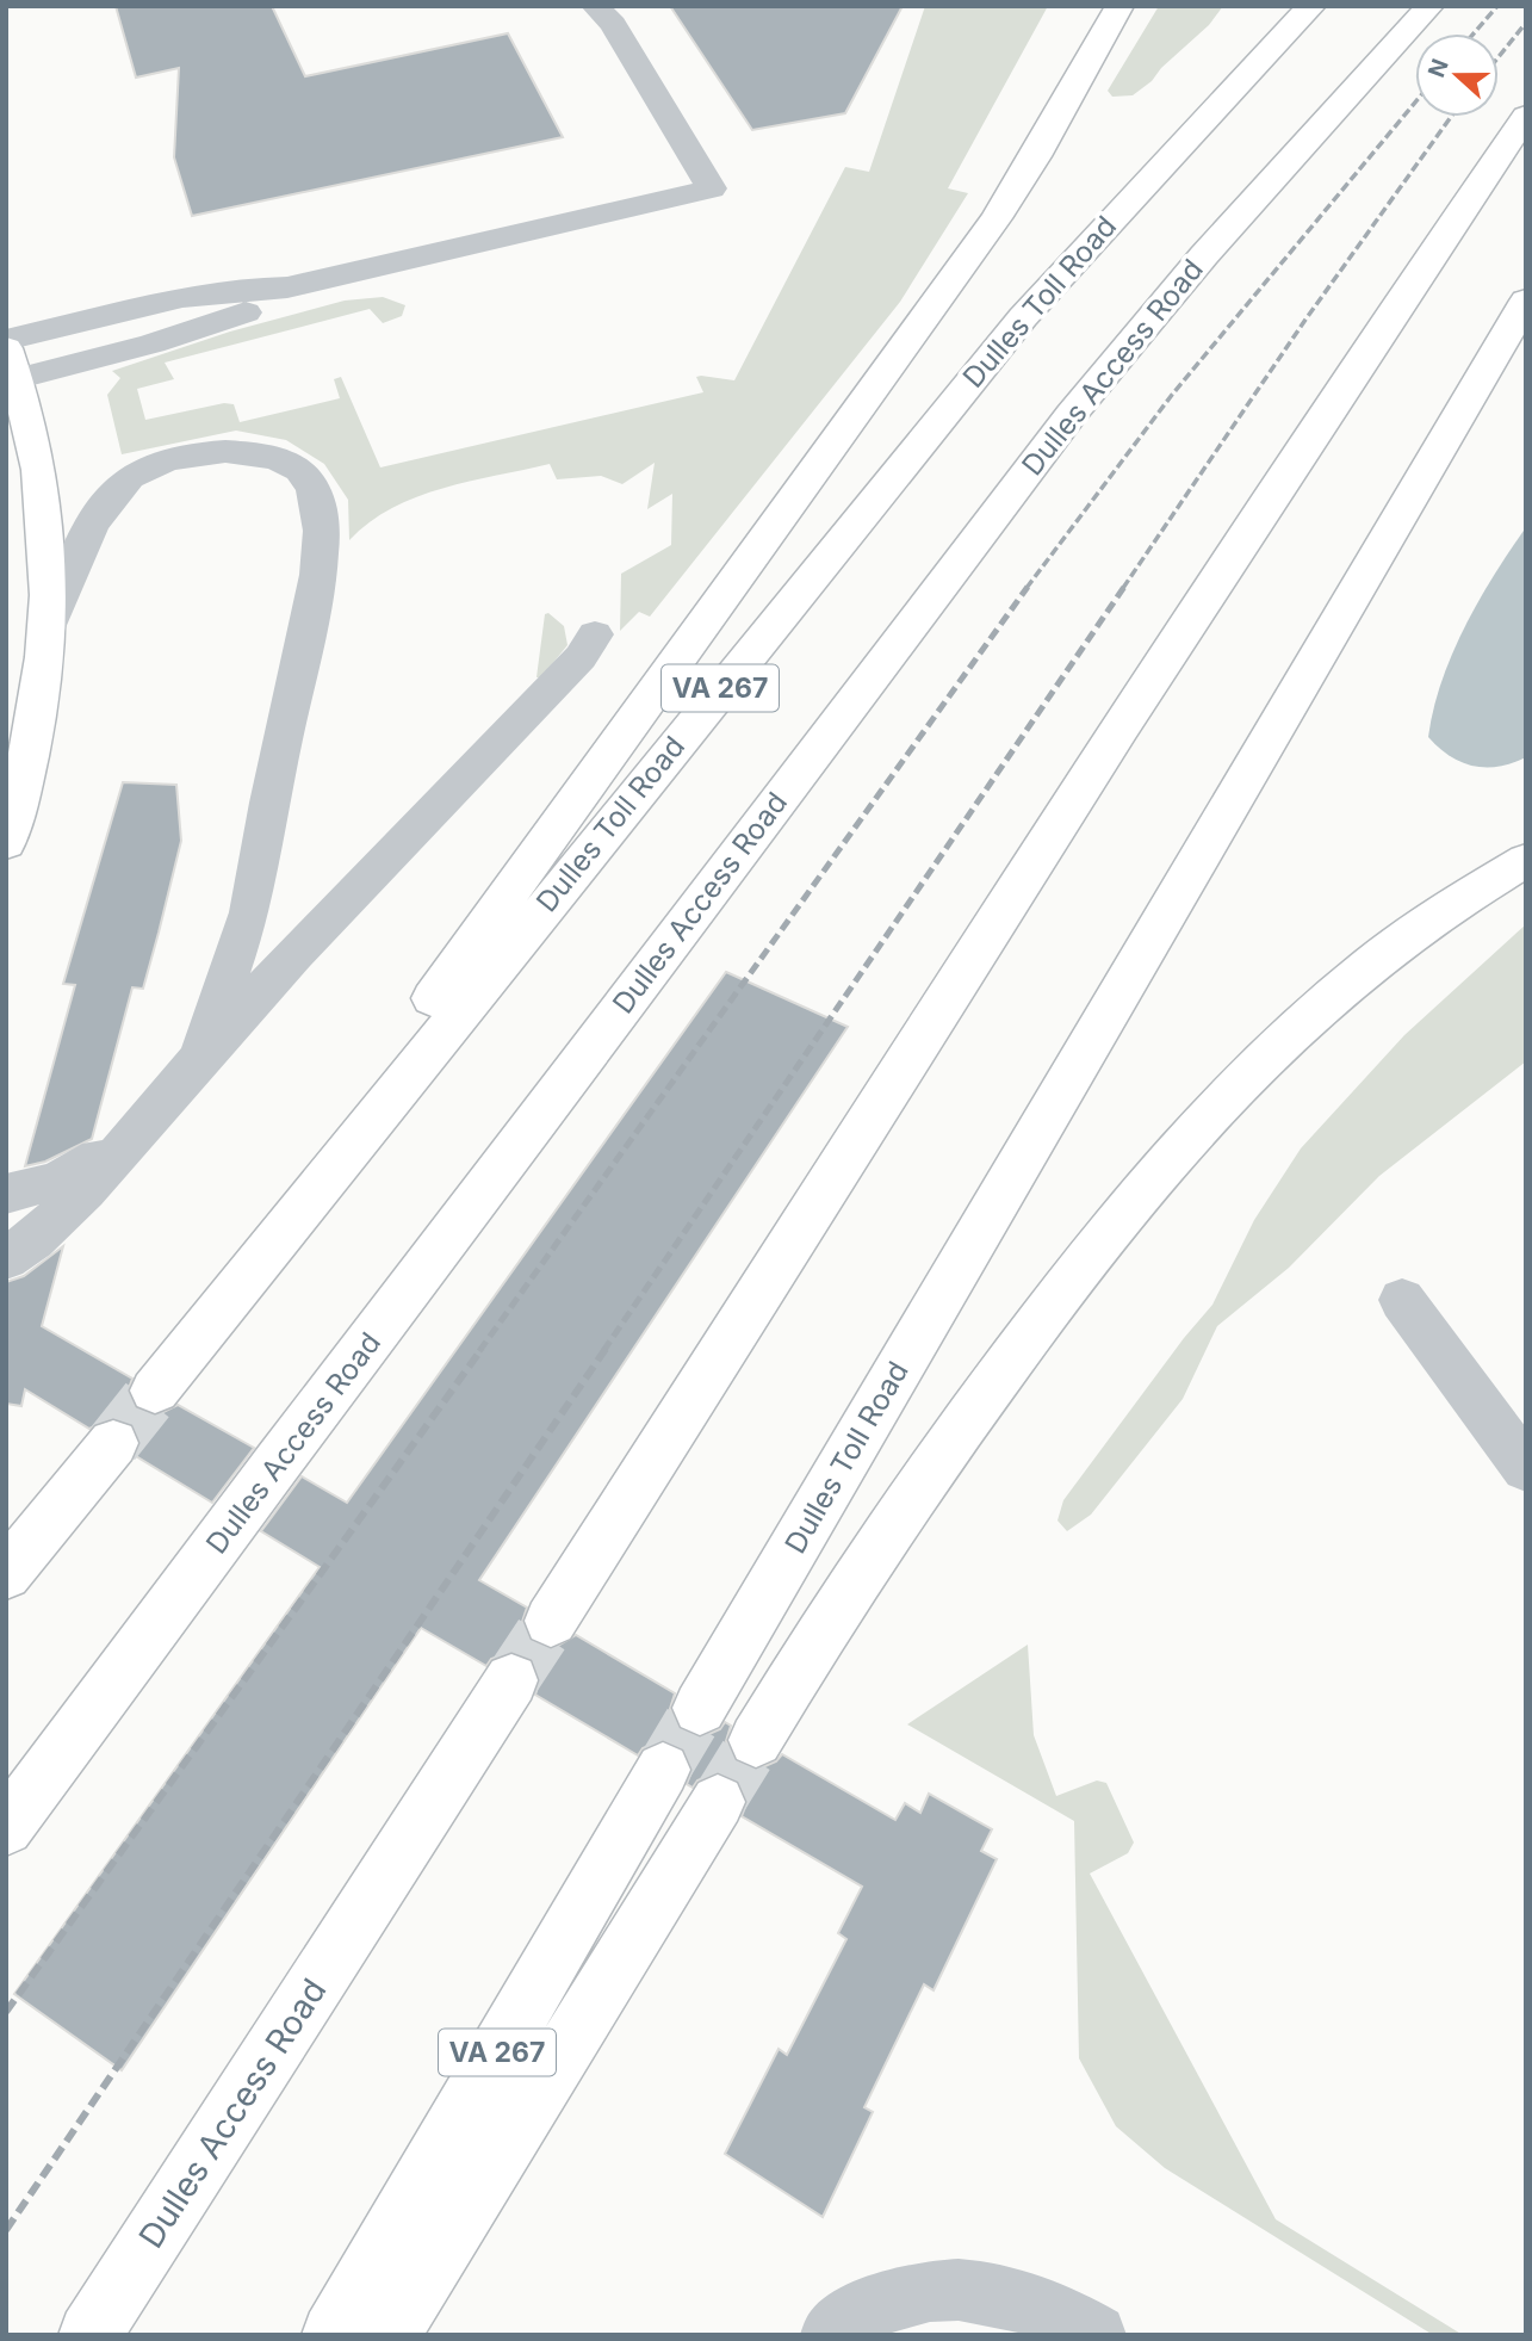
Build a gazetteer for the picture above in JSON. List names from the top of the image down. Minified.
{"streets":{"main road":["Dulles Toll Road","Dulles Access Road","VA 267"]},"north":"left"}
